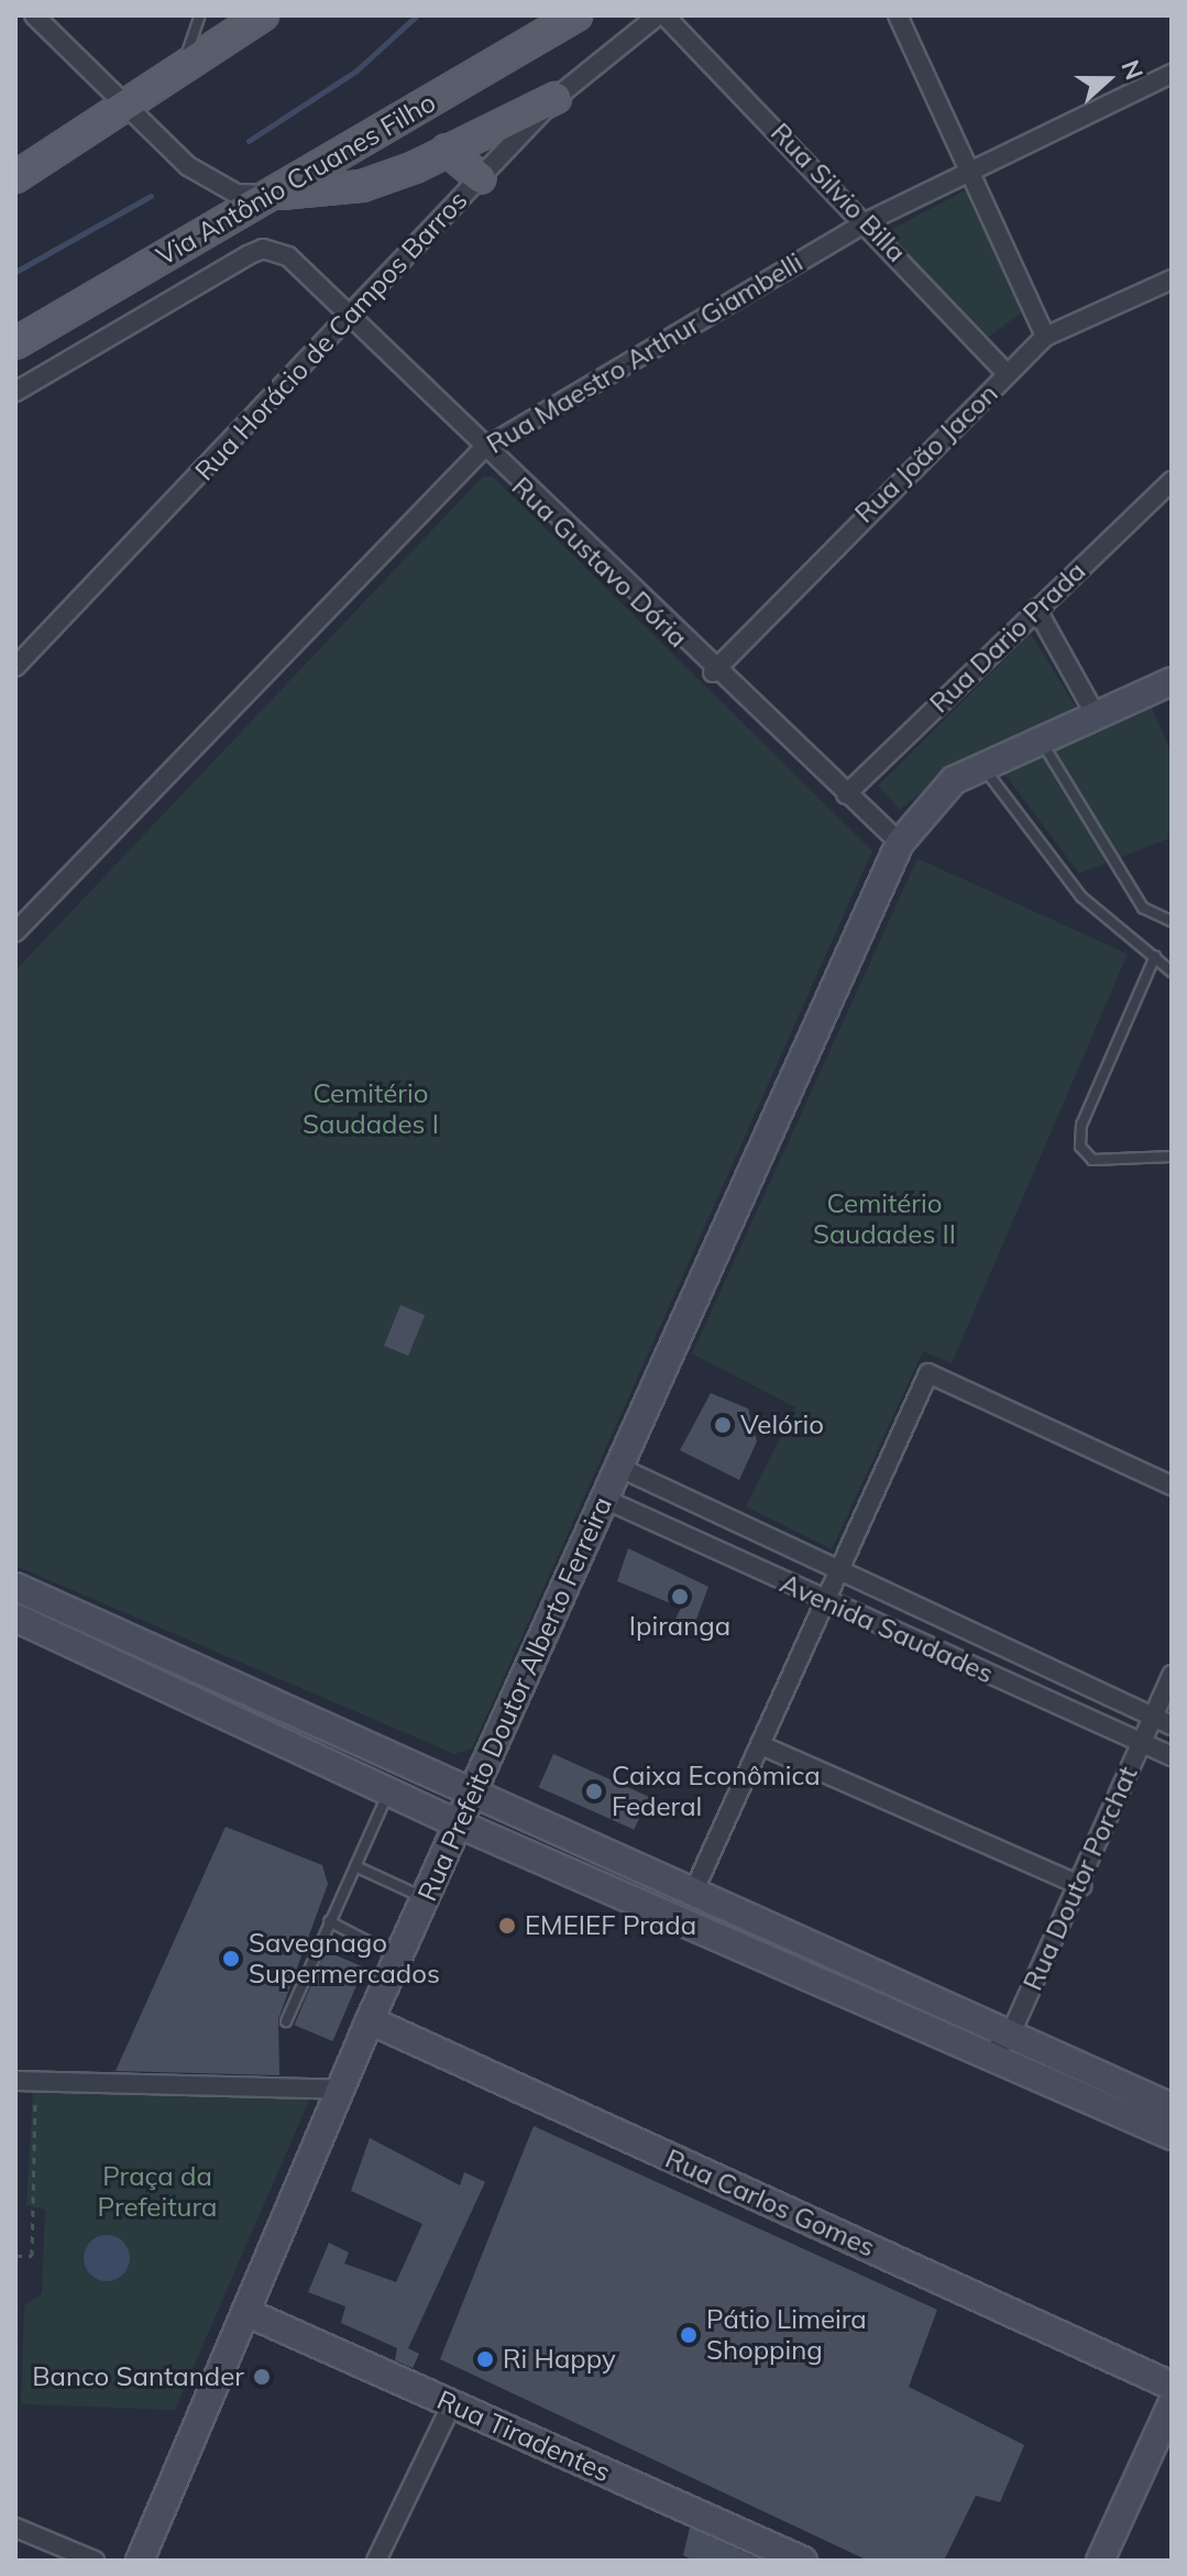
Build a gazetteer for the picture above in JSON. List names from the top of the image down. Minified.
{"streets":{"main road":["Via Antônio Cruanes Filho","Rua Prefeito Doutor Alberto Ferreira","Rua Carlos Gomes","Rua Tiradentes"],"street":["Rua Silvio Billa","Rua Horácio de Campos Barros","Rua Maestro Arthur Giambelli","Rua João Jacon","Rua Gustavo Dória","Rua Dario Prada","Avenida Saudades","Rua Doutor Porchat"]},"crossings":[["Rua Silvio Billa","Rua Maestro Arthur Giambelli"],["Rua Silvio Billa","Rua João Jacon"],["Rua Horácio de Campos Barros","Rua Gustavo Dória"],["Rua Maestro Arthur Giambelli","Rua Gustavo Dória"],["Rua João Jacon","Rua Gustavo Dória"],["Rua Gustavo Dória","Rua Dario Prada"],["Rua Gustavo Dória","Rua Prefeito Doutor Alberto Ferreira"],["Avenida Saudades","Rua Prefeito Doutor Alberto Ferreira"],["Avenida Saudades","Rua Doutor Porchat"],["Rua Prefeito Doutor Alberto Ferreira","Rua Carlos Gomes"],["Rua Prefeito Doutor Alberto Ferreira","Rua Tiradentes"]],"parks":["Cemitério Saudades I","Cemitério Saudades II","Praça da Prefeitura"],"places":["Velório","Ipiranga","Caixa Econômica Federal","EMEIEF Prada","Savegnago Supermercados","Pátio Limeira Shopping","Ri Happy","Banco Santander"],"north":"right"}
